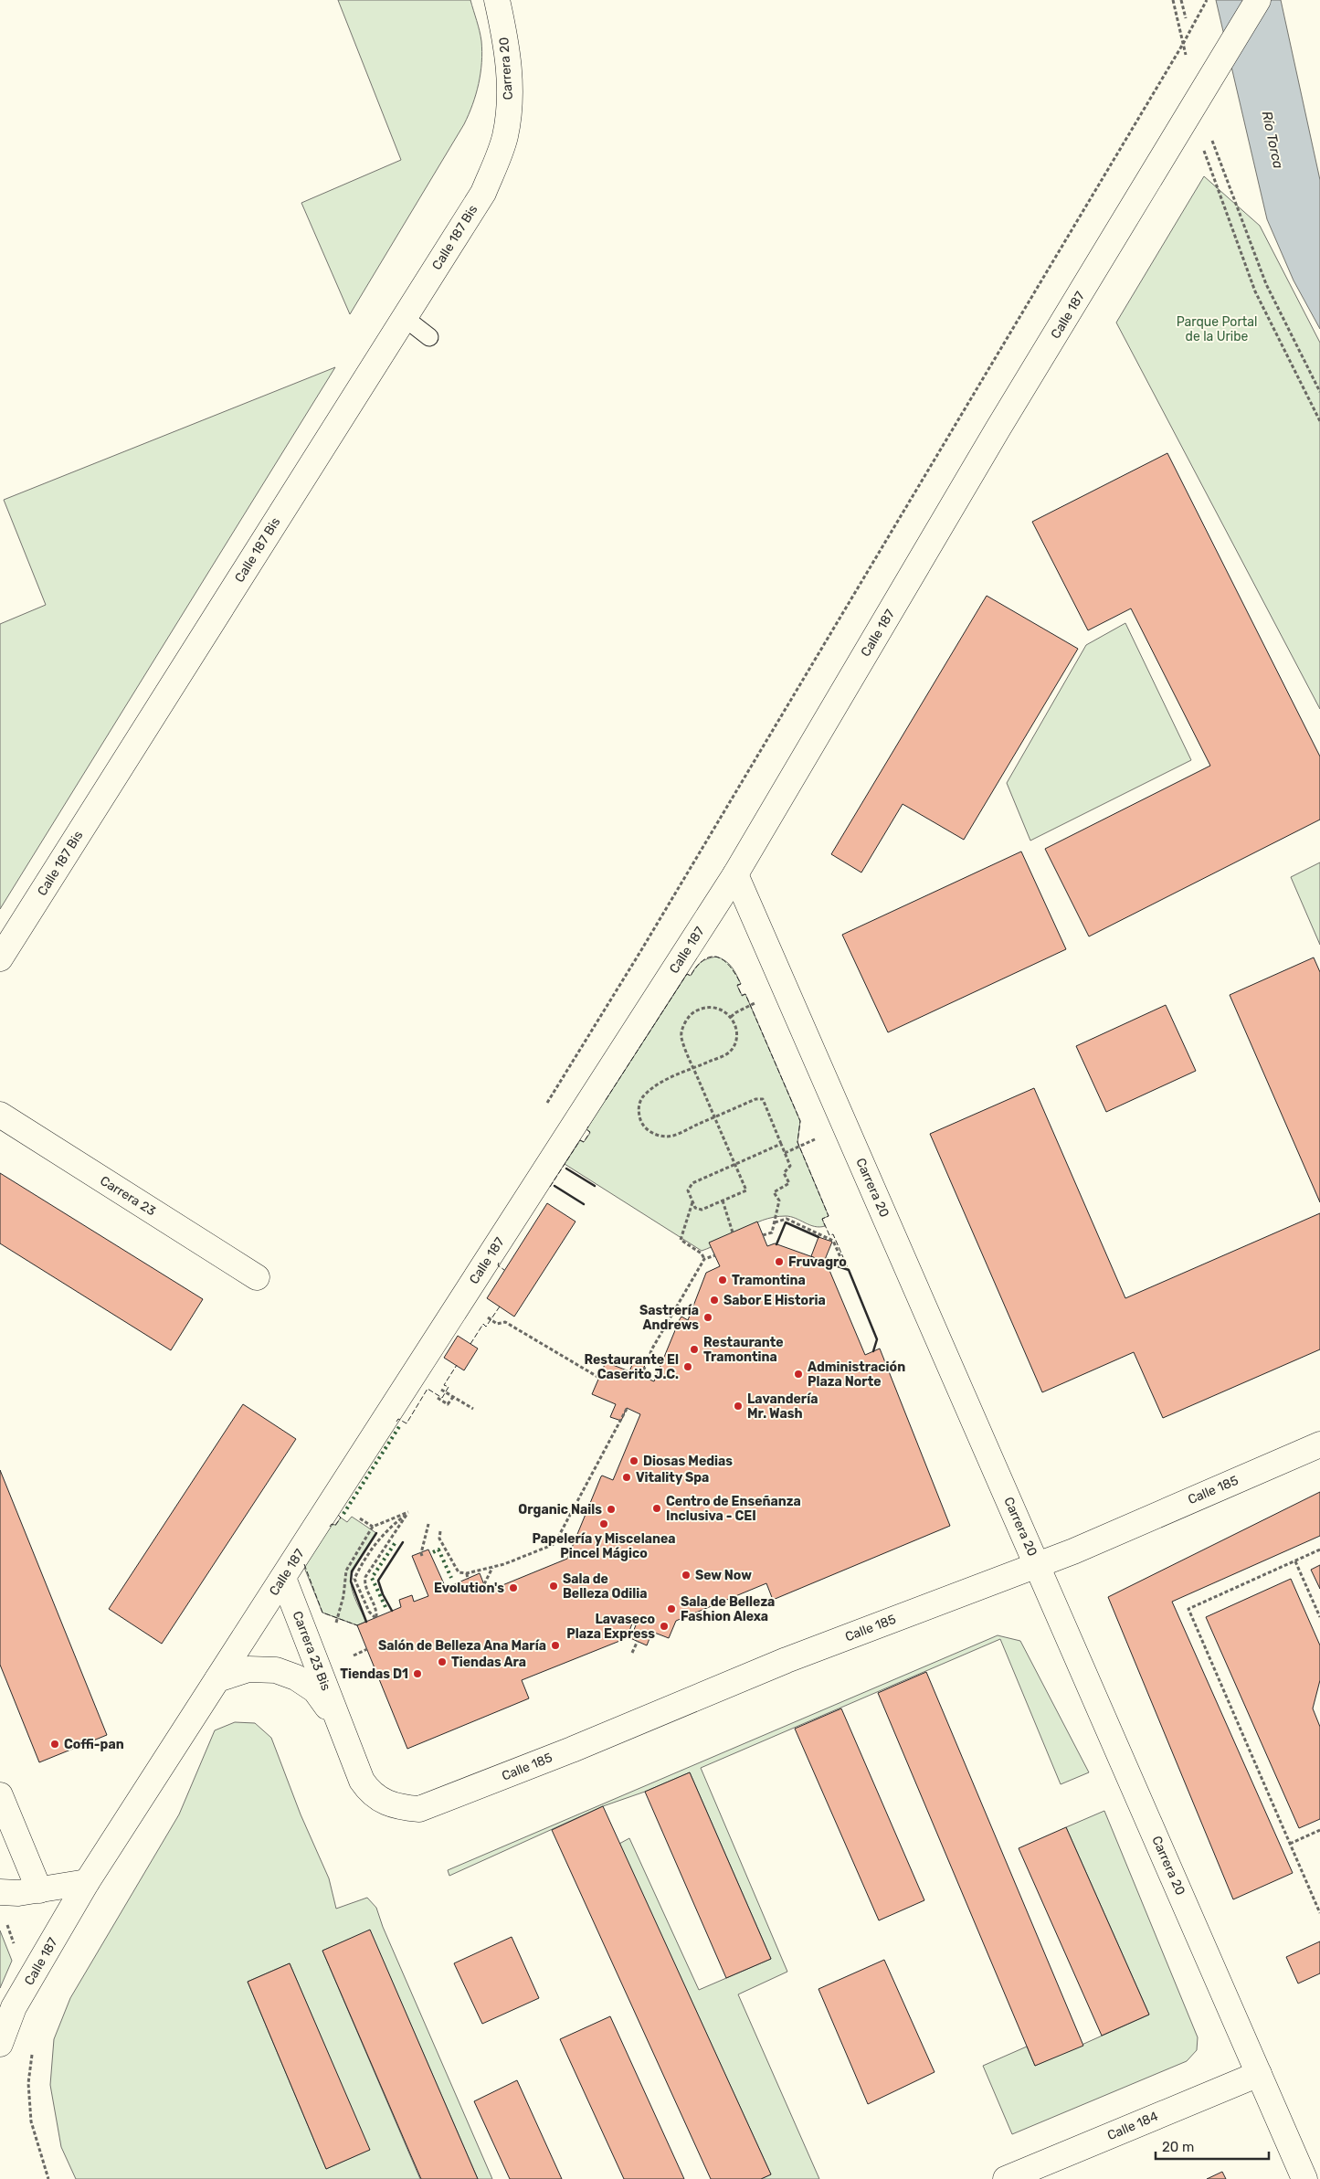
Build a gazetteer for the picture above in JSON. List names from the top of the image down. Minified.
{"streets":{"street":["Carrera 20","Calle 187 Bis","Calle 187","Carrera 23","Calle 185","Carrera 23 Bis","Calle 184"]},"crossings":[["Carrera 20","Calle 187 Bis"],["Carrera 20","Calle 187"],["Carrera 20","Calle 185"],["Carrera 20","Calle 184"],["Calle 187","Carrera 23 Bis"],["Calle 185","Carrera 23 Bis"]],"water":["Río Torca"],"parks":["Parque Portal de la Uribe"],"places":["Fruvagro","Tramontina","Sabor E Historia","Sastrería Andrews","Restaurante Tramontina","Restaurante El Caserito J.C.","Administración Plaza Norte","Lavandería Mr. Wash","Diosas Medias","Vitality Spa","Centro de Enseñanza Inclusiva - CEI","Organic Nails","Papelería y Miscelanea Pincel Mágico","Sew Now","Sala de Belleza Odilia","Evolution's","Sala de Belleza Fashion Alexa","Lavaseco Plaza Express","Salón de Belleza Ana María","Tiendas Ara","Tiendas D1","Coffi-pan"],"scale_bar":"20 m"}
